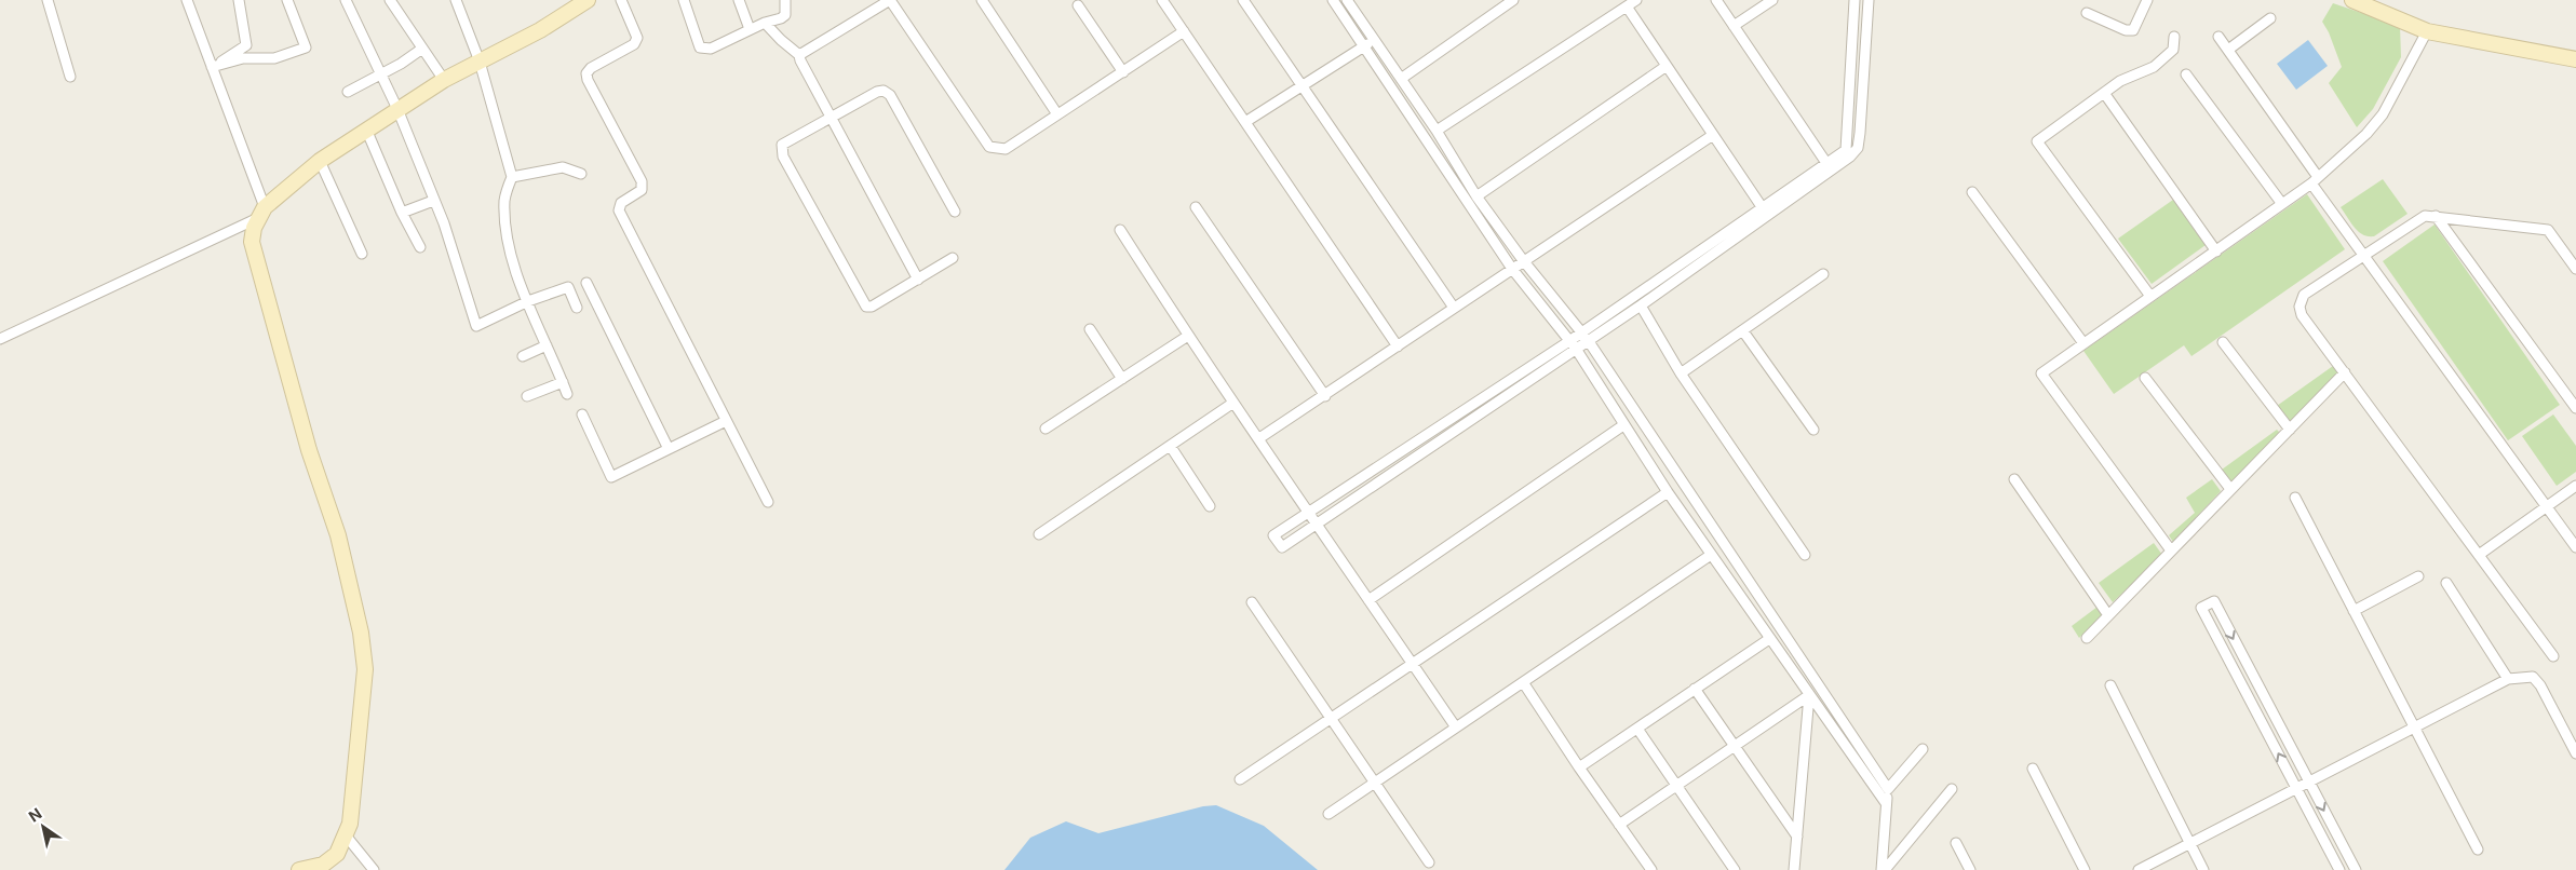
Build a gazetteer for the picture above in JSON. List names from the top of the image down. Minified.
{"north":"top left"}
